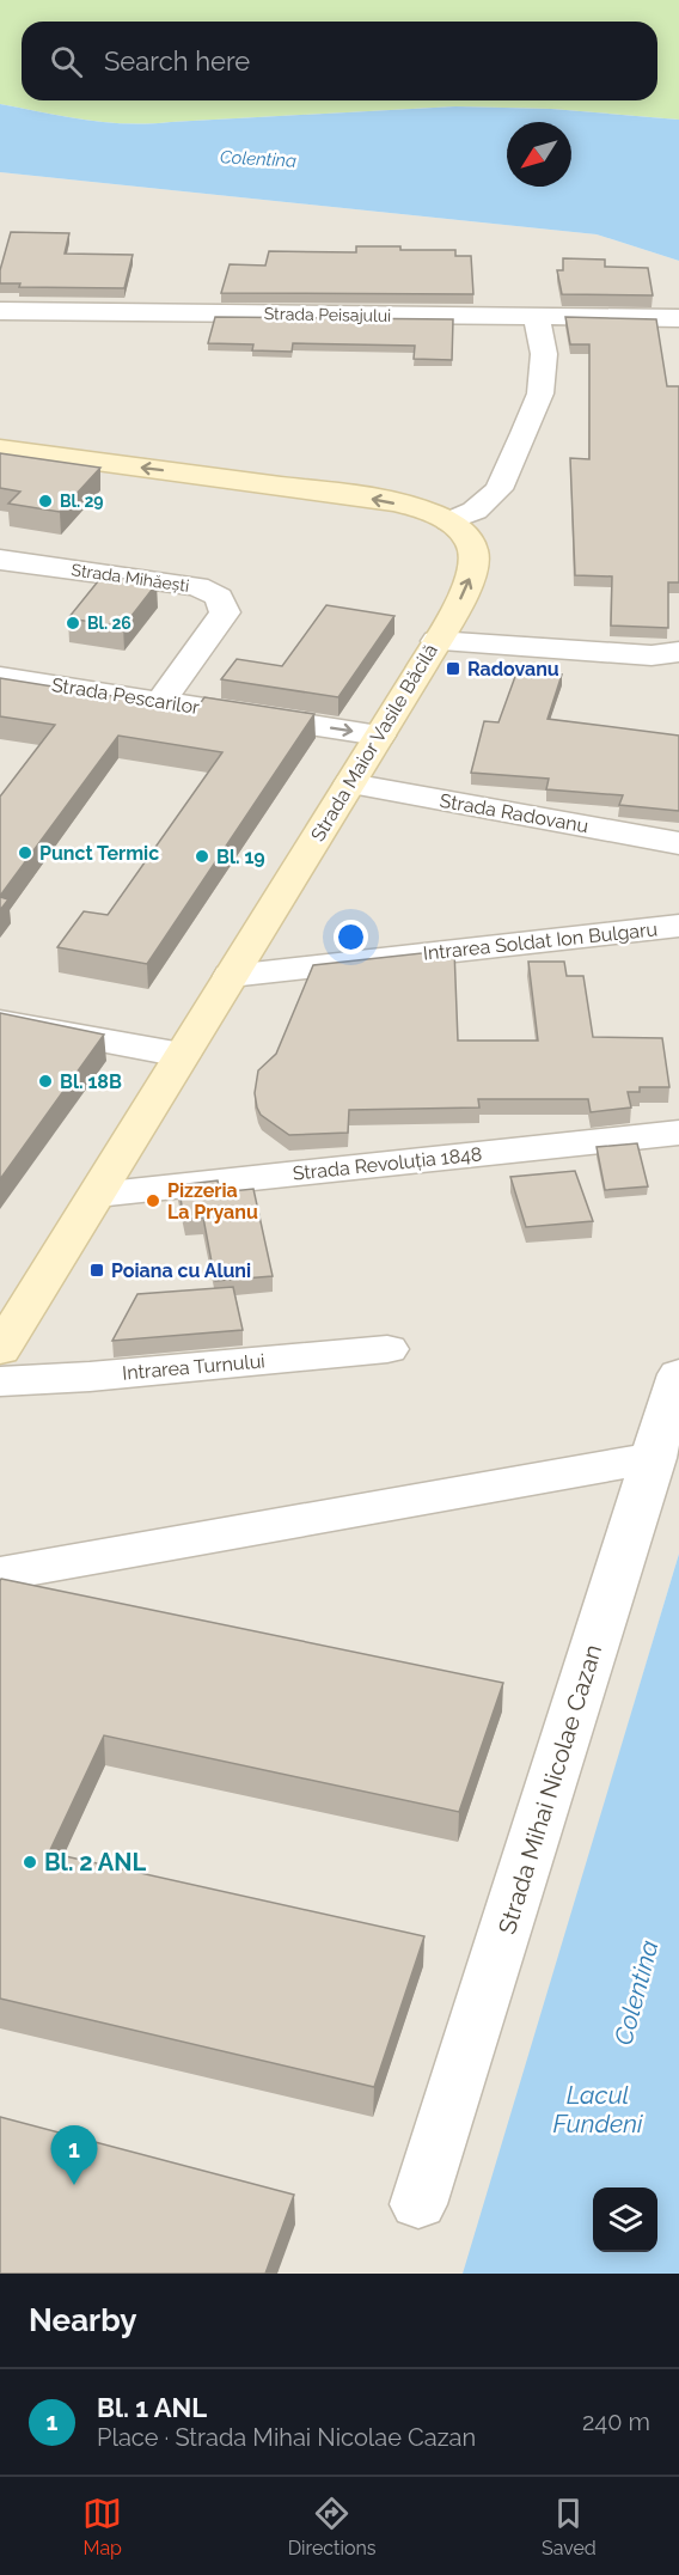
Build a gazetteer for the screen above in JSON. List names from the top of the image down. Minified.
{"streets":{"street":["Strada Peisajului","Strada Mihăești","Strada Pescarilor","Strada Maior Vasile Băcilă","Strada Radovanu","Intrarea Soldat Ion Bulgaru","Strada Revoluția 1848","Intrarea Turnului","Strada Mihai Nicolae Cazan"]},"crossings":[["Strada Mihăești","Strada Pescarilor"],["Strada Pescarilor","Strada Maior Vasile Băcilă"],["Strada Maior Vasile Băcilă","Strada Radovanu"],["Strada Maior Vasile Băcilă","Intrarea Soldat Ion Bulgaru"],["Strada Maior Vasile Băcilă","Strada Revoluția 1848"]],"water":["Colentina","Lacul Fundeni"],"places":{"other":["Bl. 29","Bl. 26","Punct Termic","Bl. 19","Bl. 18B","Pizzeria La Pryanu","Bl. 2 ANL"],"transit":["Radovanu","Poiana cu Aluni"]},"north":"bottom left","page":{"search":"Search here","pins":"1","heading":"Nearby","list":[{"mark":"1","name":"Bl. 1 ANL","note":"Place · Strada Mihai Nicolae Cazan","value":"240 m"}],"nav":["Map","Directions","Saved"]}}
